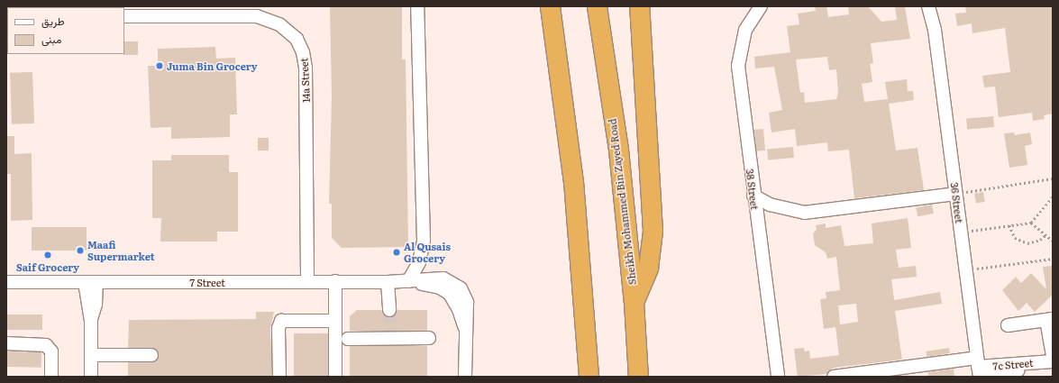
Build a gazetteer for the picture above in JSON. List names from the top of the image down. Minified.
{"streets":{"highway":["Sheikh Mohammed Bin Zayed Road"],"street":["14a Street","38 Street","36 Street","7 Street","7c Street"]},"crossings":[["14a Street","7 Street"],["36 Street","7c Street"]],"places":["Juma Bin Grocery","Maafi Supermarket","Al Qusais Grocery","Saif Grocery"],"legend":["طريق","مبنى"]}
